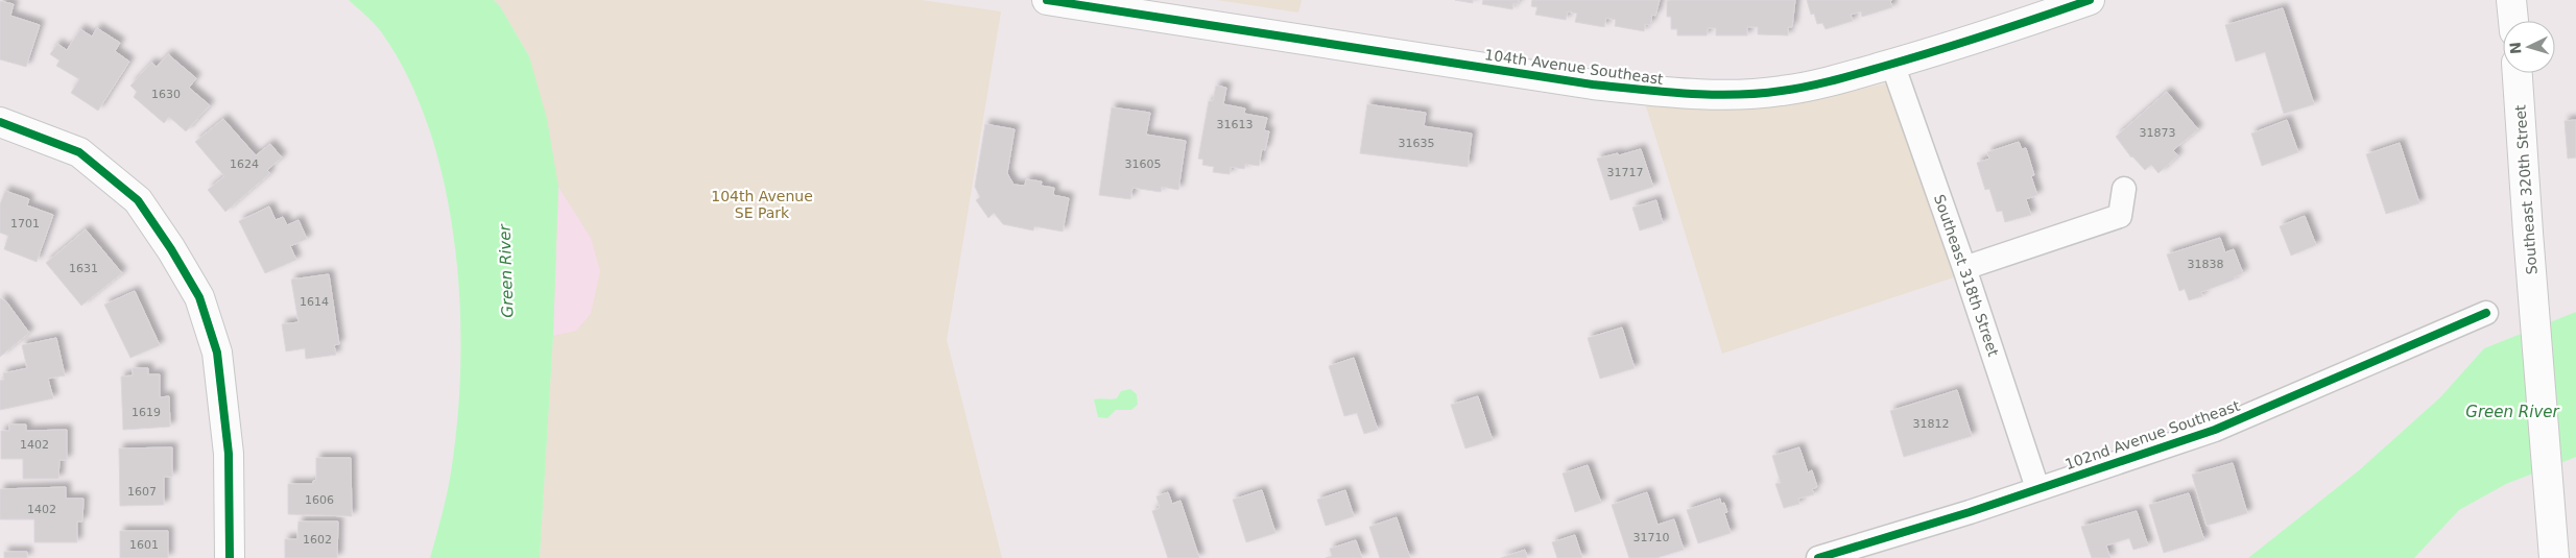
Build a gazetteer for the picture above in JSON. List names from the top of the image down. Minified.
{"streets":{"street":["104th Avenue Southeast","Southeast 320th Street","Southeast 318th Street","102nd Avenue Southeast"]},"crossings":[["104th Avenue Southeast","Southeast 318th Street"],["Southeast 318th Street","102nd Avenue Southeast"]],"water":["Green River"],"parks":["104th Avenue SE Park"],"house_numbers":["1630","31613","31873","31635","1624","31605","31717","1701","31838","1631","1614","1619","31812","1402","1607","1606","1402","31710","1602","1601"],"north":"left"}
